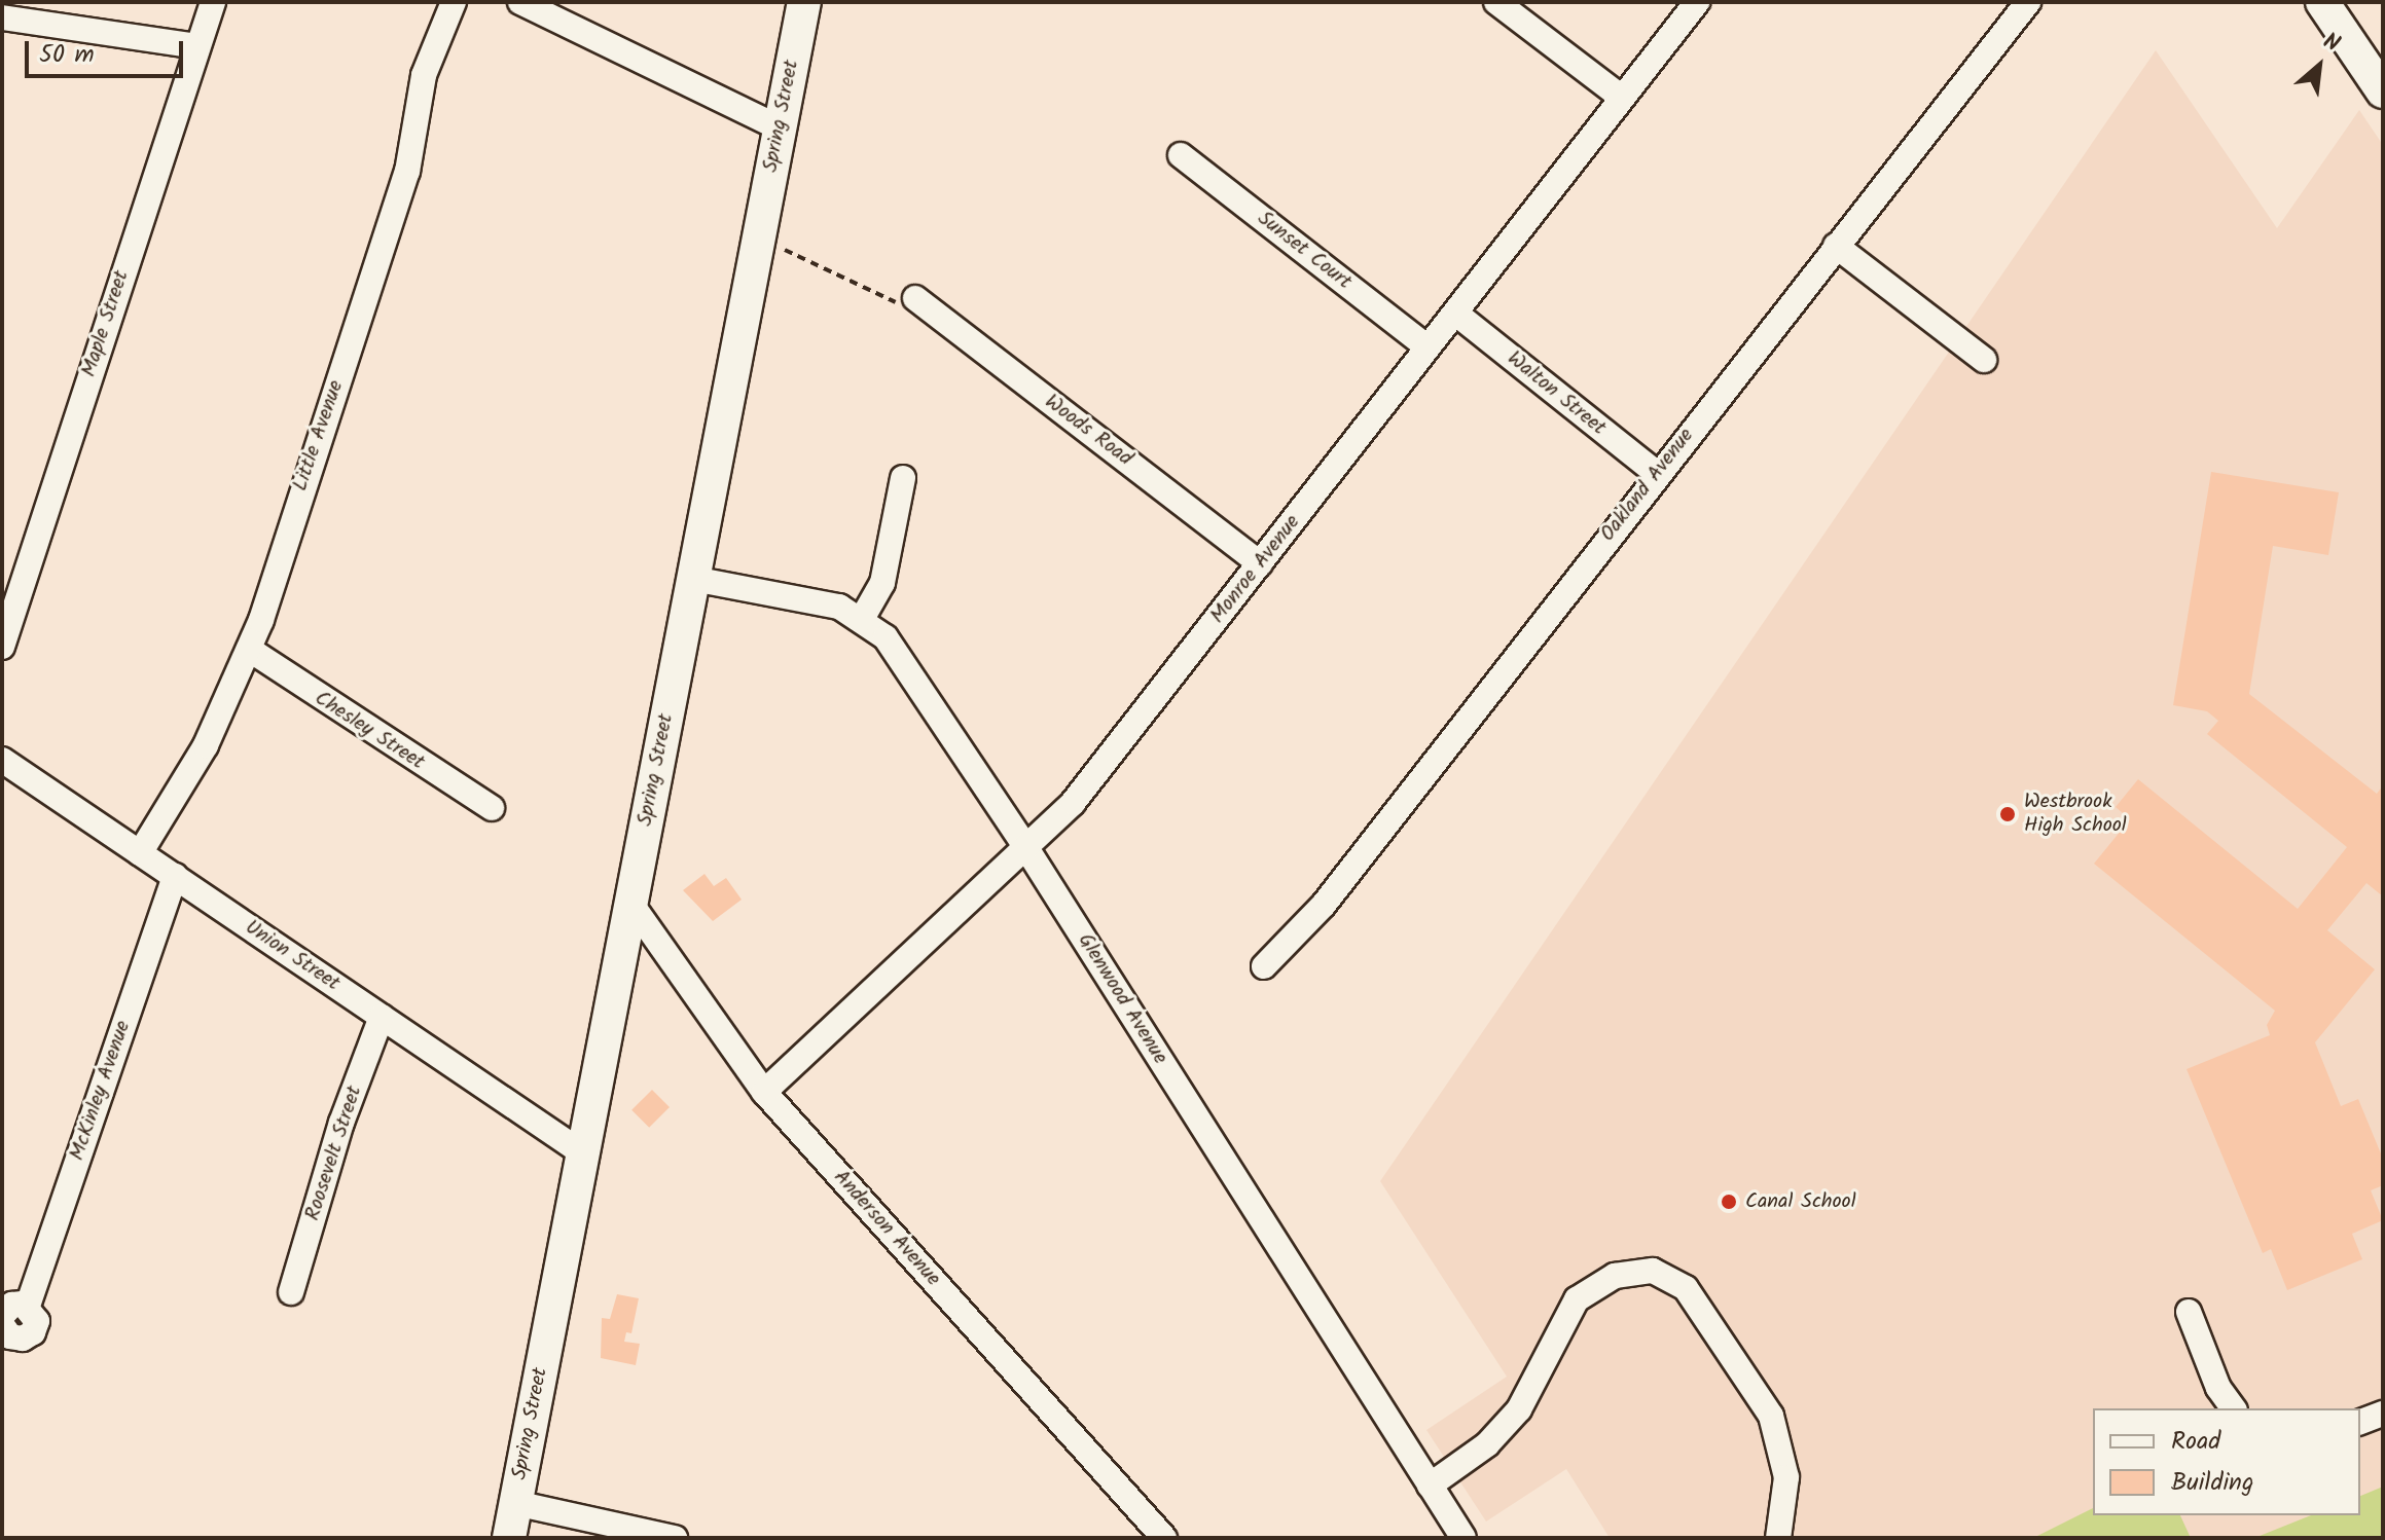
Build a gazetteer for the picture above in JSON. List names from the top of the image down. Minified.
{"streets":{"main road":["Spring Street"],"street":["Sunset Court","Maple Street","Walton Street","Woods Road","Little Avenue","Oakland Avenue","Monroe Avenue","Chesley Street","Union Street","Glenwood Avenue","McKinley Avenue","Roosevelt Street","Anderson Avenue"]},"crossings":[["Spring Street","Union Street"],["Spring Street","Glenwood Avenue"],["Spring Street","Anderson Avenue"],["Sunset Court","Monroe Avenue"],["Walton Street","Oakland Avenue"],["Walton Street","Monroe Avenue"],["Woods Road","Monroe Avenue"],["Little Avenue","Chesley Street"],["Little Avenue","Union Street"],["Monroe Avenue","Glenwood Avenue"],["Monroe Avenue","Anderson Avenue"],["Union Street","McKinley Avenue"],["Union Street","Roosevelt Street"]],"places":["Westbrook High School","Canal School"],"legend":["Road","Building"],"scale_bar":"50 m","north":"top right"}
